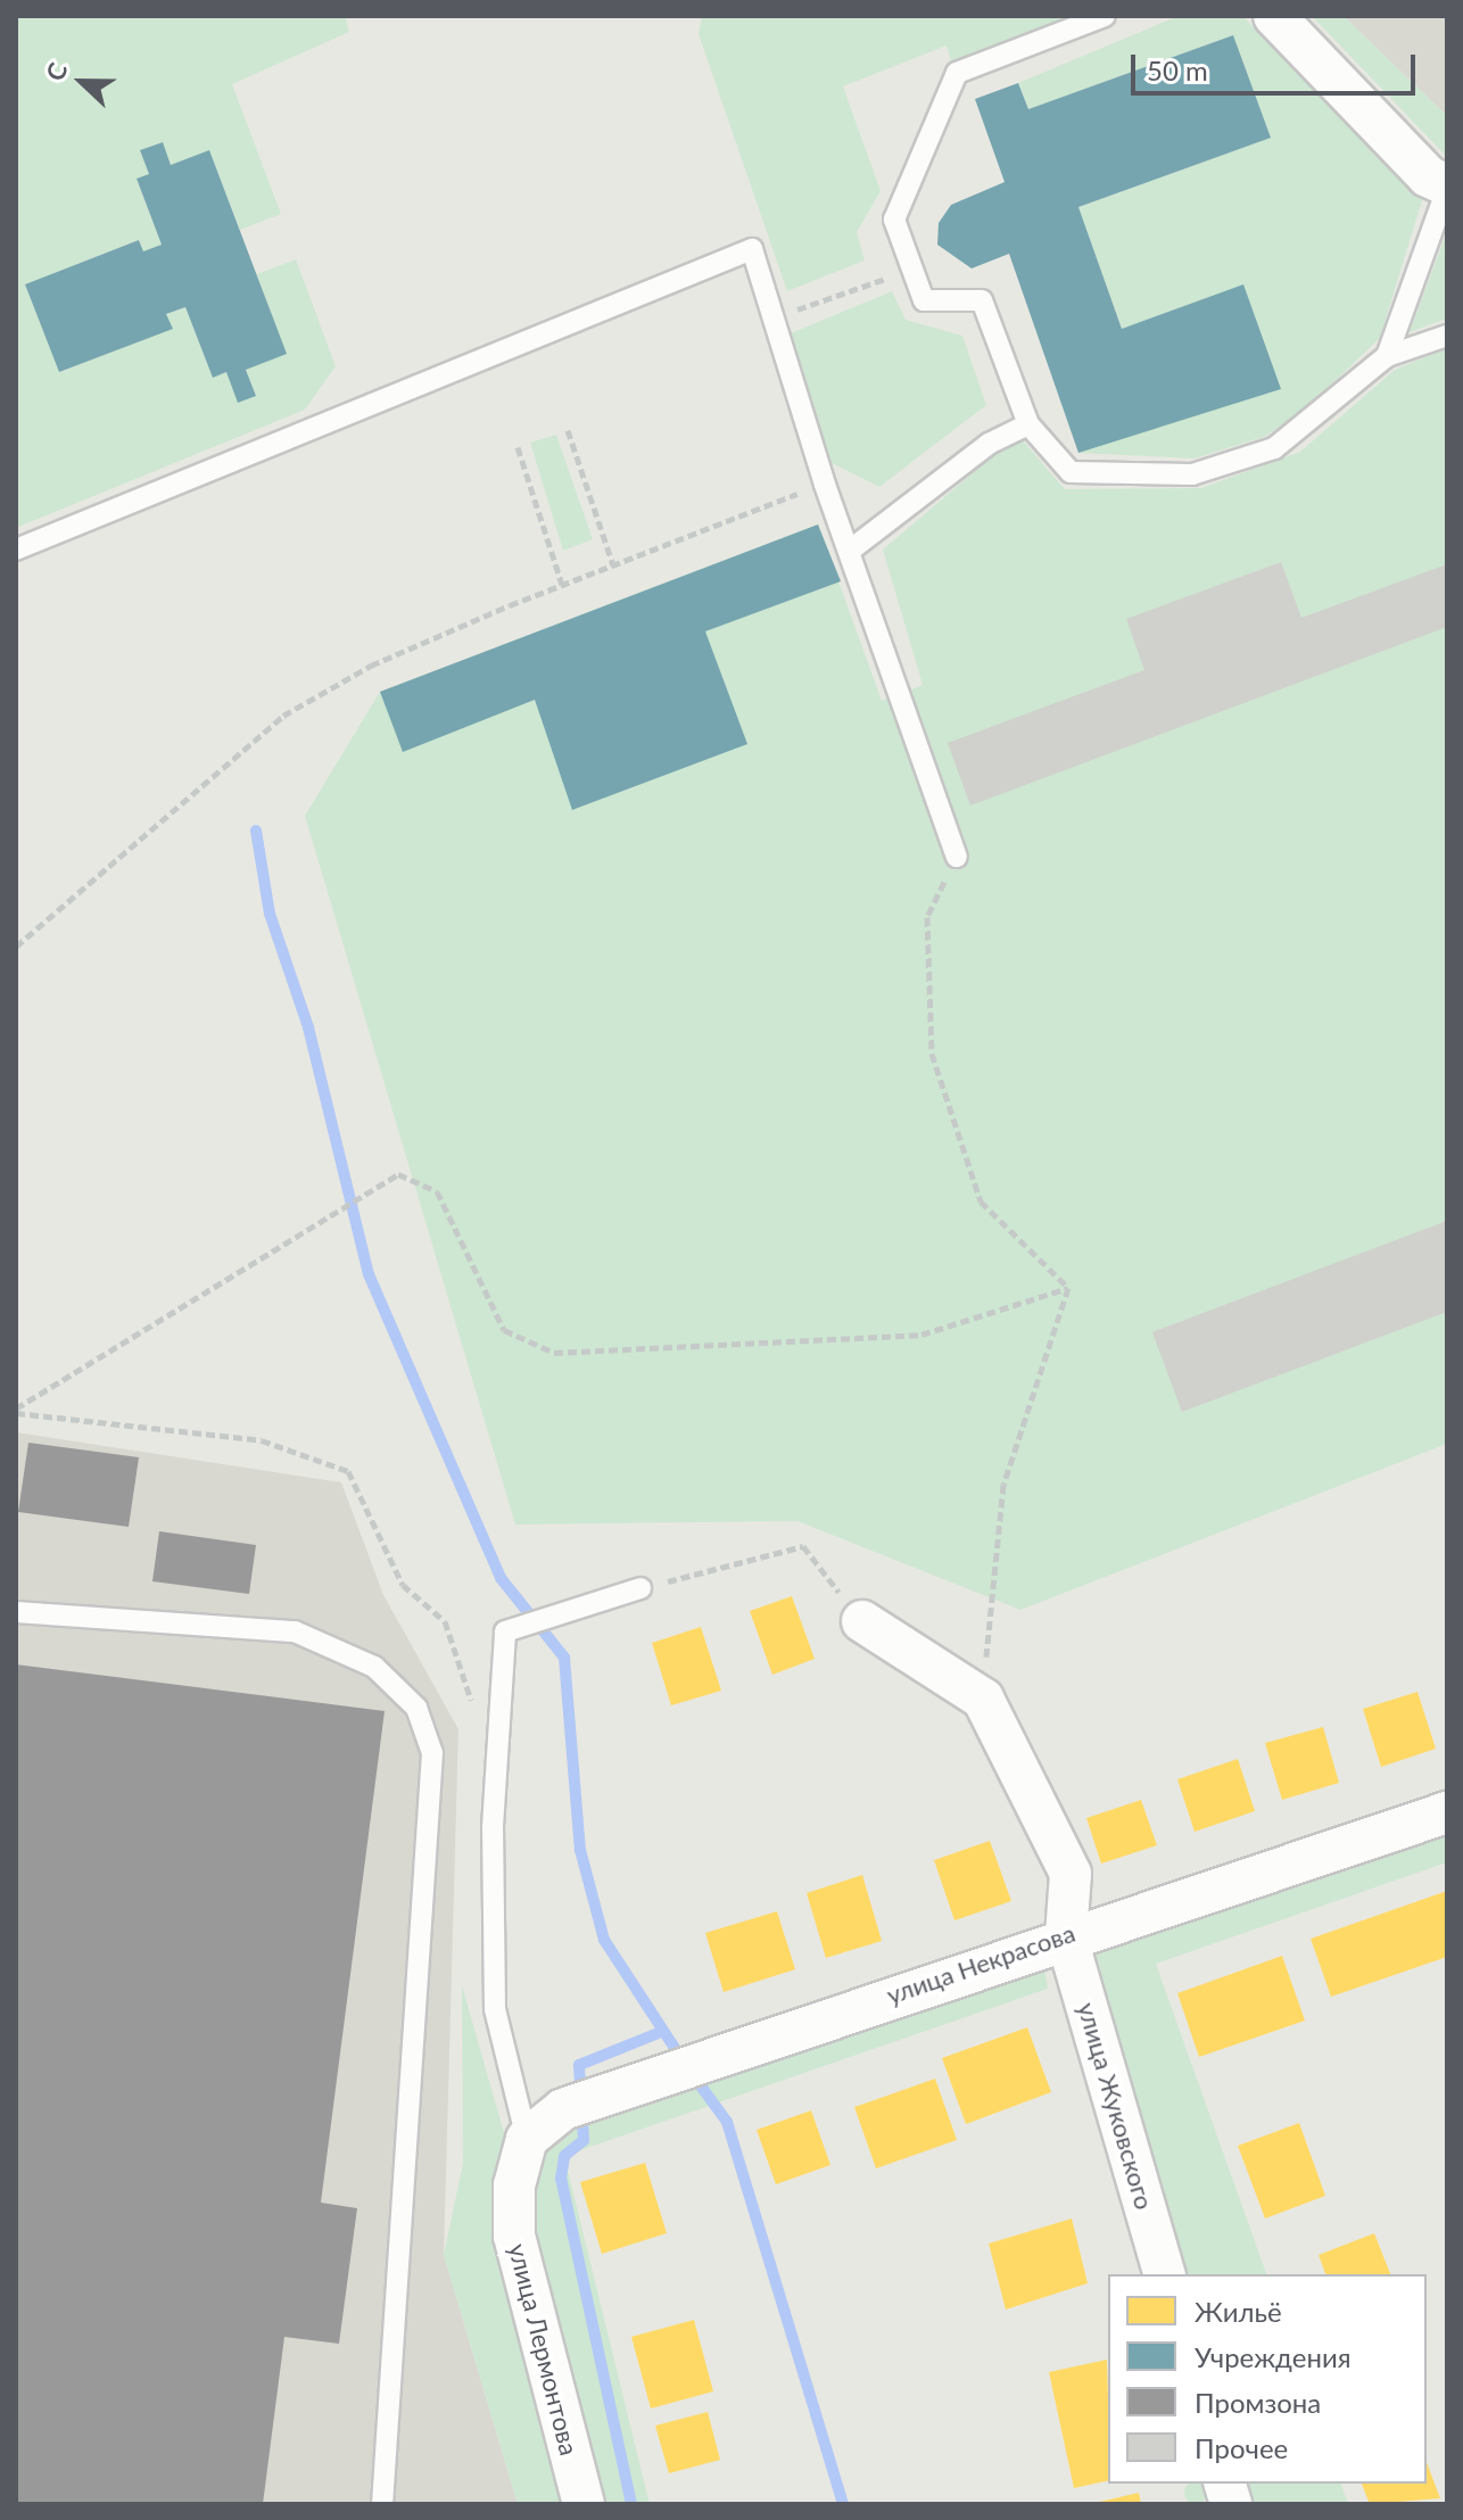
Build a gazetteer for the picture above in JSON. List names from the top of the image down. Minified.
{"streets":{"street":["улица Некрасова","улица Жуковского","улица Лермонтова"]},"crossings":[["улица Некрасова","улица Жуковского"],["улица Некрасова","улица Лермонтова"]],"legend":["Жильё","Учреждения","Промзона","Прочее"],"scale_bar":"50 m","north":"left"}
